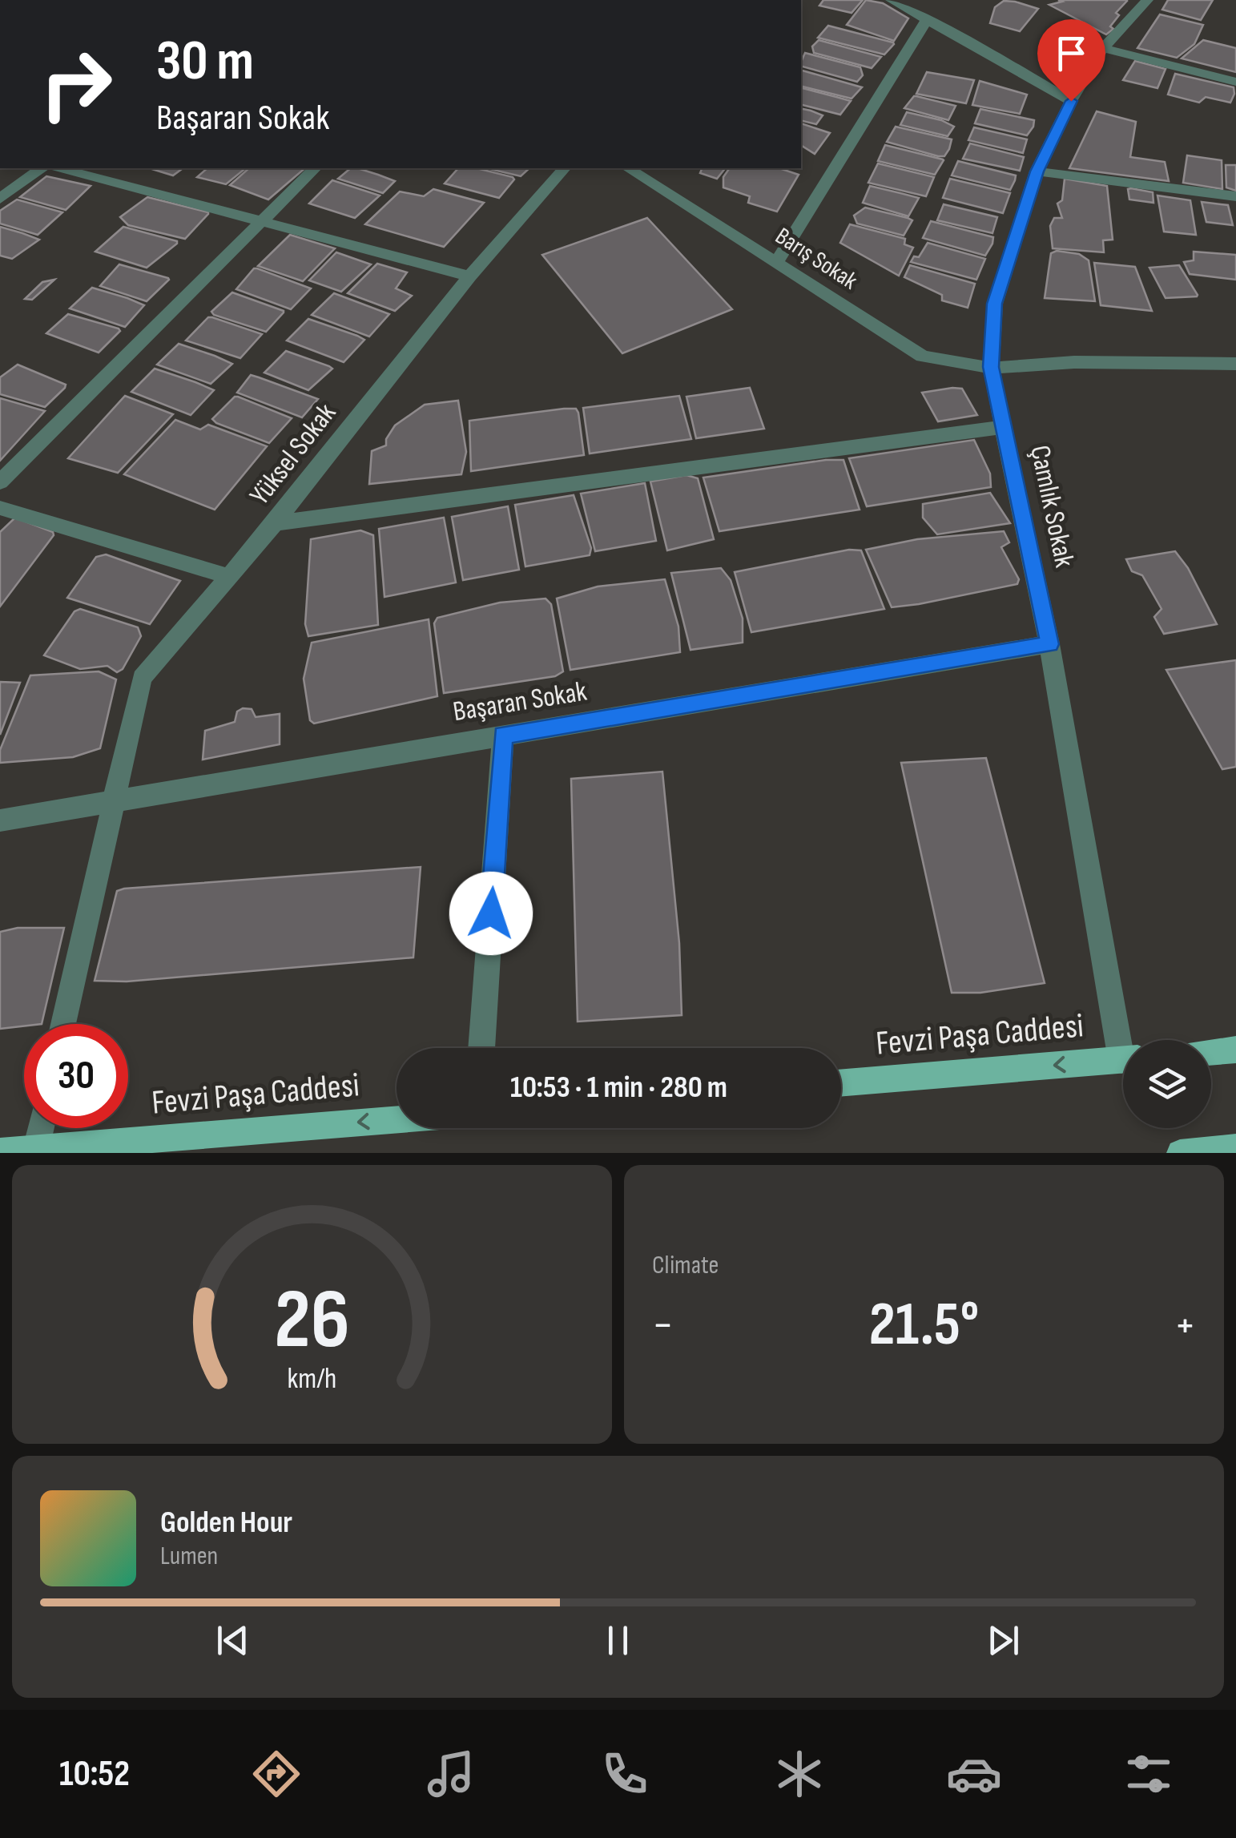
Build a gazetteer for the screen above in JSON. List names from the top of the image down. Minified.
{"streets":{"main road":["Fevzi Paşa Caddesi"],"street":["Barış Sokak","Yüksel Sokak","Çamlık Sokak","Başaran Sokak"]},"crossings":[["Barış Sokak","Çamlık Sokak"],["Yüksel Sokak","Başaran Sokak"],["Çamlık Sokak","Başaran Sokak"]],"one_way":["Fevzi Paşa Caddesi"],"page":{"turn":["30 m","Başaran Sokak"],"limit":"30","trip":"10:53 · 1 min · 280 m","tile":"Climate","heat":["−","21.5°","+"],"song":["Golden Hour","Lumen"],"tabs":"10:52","gauge":["26","km/h"]}}
